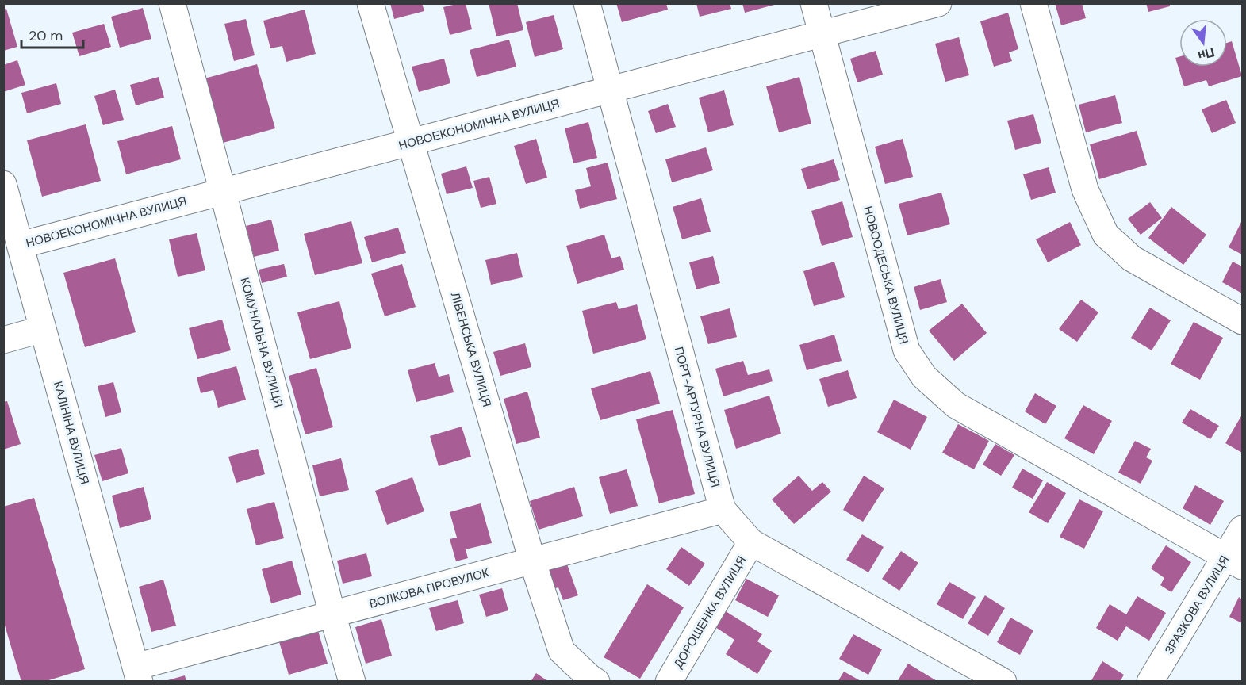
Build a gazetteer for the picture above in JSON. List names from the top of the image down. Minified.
{"streets":{"street":["НОВОЕКОНОМІЧНА ВУЛИЦЯ","НОВООДЕСЬКА ВУЛИЦЯ","КОМУНАЛЬНА ВУЛИЦЯ","ЛІВЕНСЬКА ВУЛИЦЯ","ПОРТ-АРТУРНА ВУЛИЦЯ","КАЛІНІНА ВУЛИЦЯ","ВОЛКОВА ПРОВУЛОК","ЗРАЗКОВА ВУЛИЦЯ","ДОРОШЕНКА ВУЛИЦЯ"]},"crossings":[["НОВОЕКОНОМІЧНА ВУЛИЦЯ","НОВООДЕСЬКА ВУЛИЦЯ"],["НОВОЕКОНОМІЧНА ВУЛИЦЯ","КОМУНАЛЬНА ВУЛИЦЯ"],["НОВОЕКОНОМІЧНА ВУЛИЦЯ","ЛІВЕНСЬКА ВУЛИЦЯ"],["НОВОЕКОНОМІЧНА ВУЛИЦЯ","ПОРТ-АРТУРНА ВУЛИЦЯ"],["НОВОЕКОНОМІЧНА ВУЛИЦЯ","КАЛІНІНА ВУЛИЦЯ"],["НОВООДЕСЬКА ВУЛИЦЯ","ЗРАЗКОВА ВУЛИЦЯ"],["КОМУНАЛЬНА ВУЛИЦЯ","ВОЛКОВА ПРОВУЛОК"],["ЛІВЕНСЬКА ВУЛИЦЯ","ВОЛКОВА ПРОВУЛОК"],["ПОРТ-АРТУРНА ВУЛИЦЯ","ВОЛКОВА ПРОВУЛОК"],["ПОРТ-АРТУРНА ВУЛИЦЯ","ДОРОШЕНКА ВУЛИЦЯ"],["КАЛІНІНА ВУЛИЦЯ","ВОЛКОВА ПРОВУЛОК"]],"scale_bar":"20 m","north":"bottom"}
